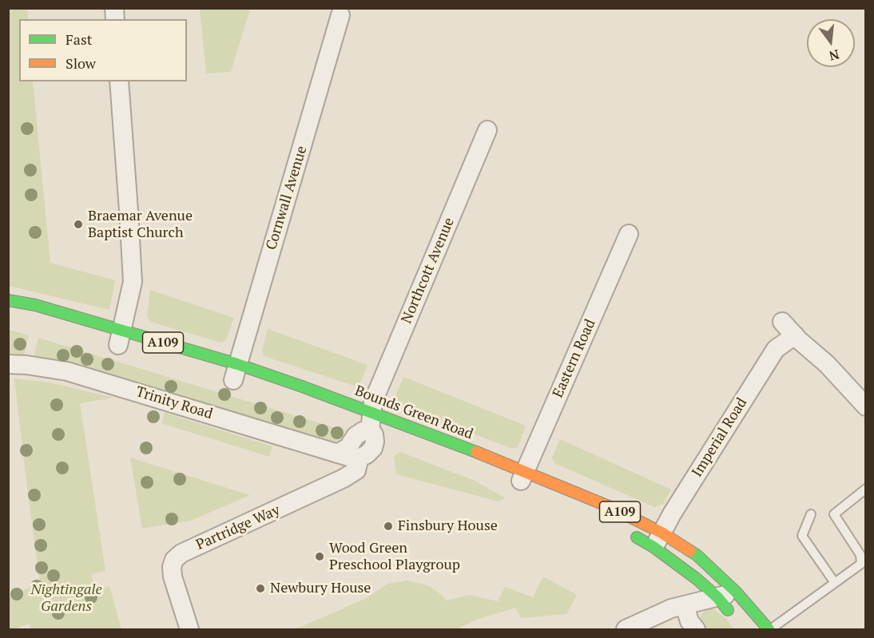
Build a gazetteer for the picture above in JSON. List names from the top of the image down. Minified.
{"streets":{"main road":["A109","Bounds Green Road"],"street":["Cornwall Avenue","Northcott Avenue","Eastern Road","Trinity Road","Imperial Road","Partridge Way"]},"crossings":[["Cornwall Avenue","Bounds Green Road"],["Northcott Avenue","Bounds Green Road"],["Eastern Road","Bounds Green Road"],["Trinity Road","Partridge Way"],["Bounds Green Road","Imperial Road"]],"parks":["Nightingale Gardens"],"places":["Braemar Avenue Baptist Church","Finsbury House","Wood Green Preschool Playgroup","Newbury House"],"legend":["Fast","Slow"],"north":"bottom"}
